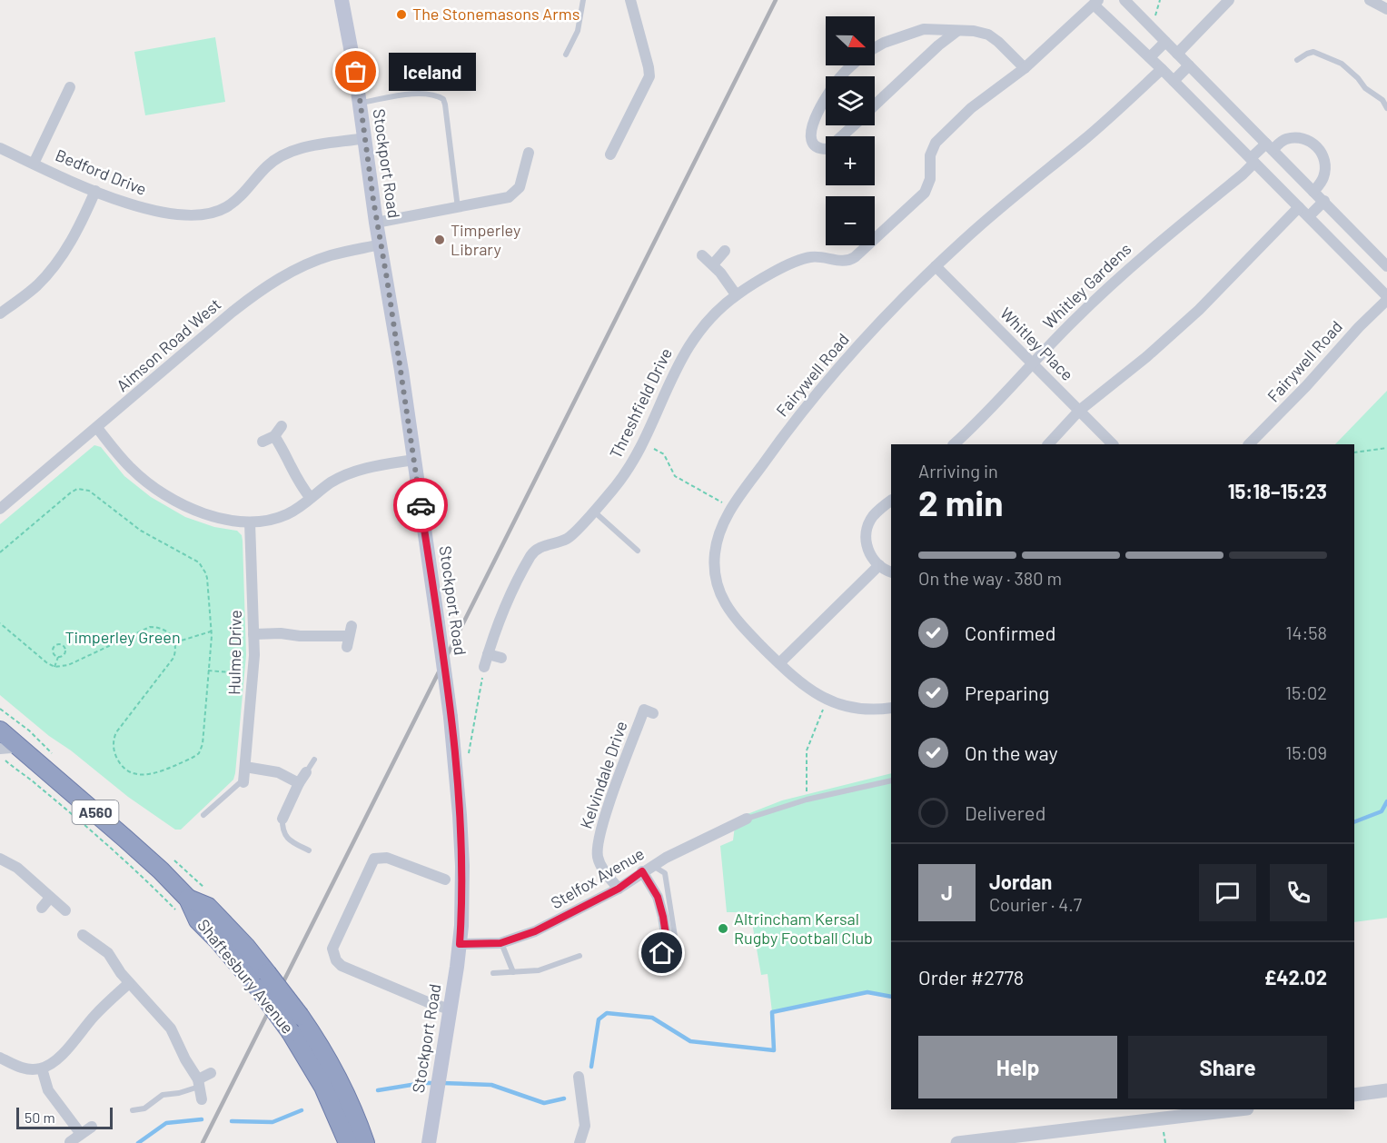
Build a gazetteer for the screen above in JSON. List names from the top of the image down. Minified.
{"streets":{"highway":["A560","Shaftesbury Avenue"],"main road":["Stockport Road"],"street":["Bedford Drive","Whitley Gardens","Whitley Place","Aimson Road West","Fairywell Road","Threshfield Drive","Hulme Drive","Kelvindale Drive","Stelfox Avenue"]},"crossings":[["Stockport Road","Bedford Drive"],["Stockport Road","Aimson Road West"],["Stockport Road","Stelfox Avenue"],["Whitley Gardens","Whitley Place"],["Whitley Place","Fairywell Road"],["Kelvindale Drive","Stelfox Avenue"]],"parks":["Timperley Green"],"places":["The Stonemasons Arms","Iceland","Timperley Library","Altrincham Kersal Rugby Football Club"],"scale_bar":"50 m","north":"right","page":{"map_buttons":["+","−"],"bubble":"Iceland","heading":["2 min","Arriving in","15:18–15:23"],"panel":["Jordan","Courier · 4.7","Order #2778","£42.02"],"bar":"On the way · 380 m","list":[["Confirmed","14:58"],["Preparing","15:02"],["On the way","15:09"],"Delivered"],"round":"J","buttons":["Help","Share"],"scale":"50 m"}}
